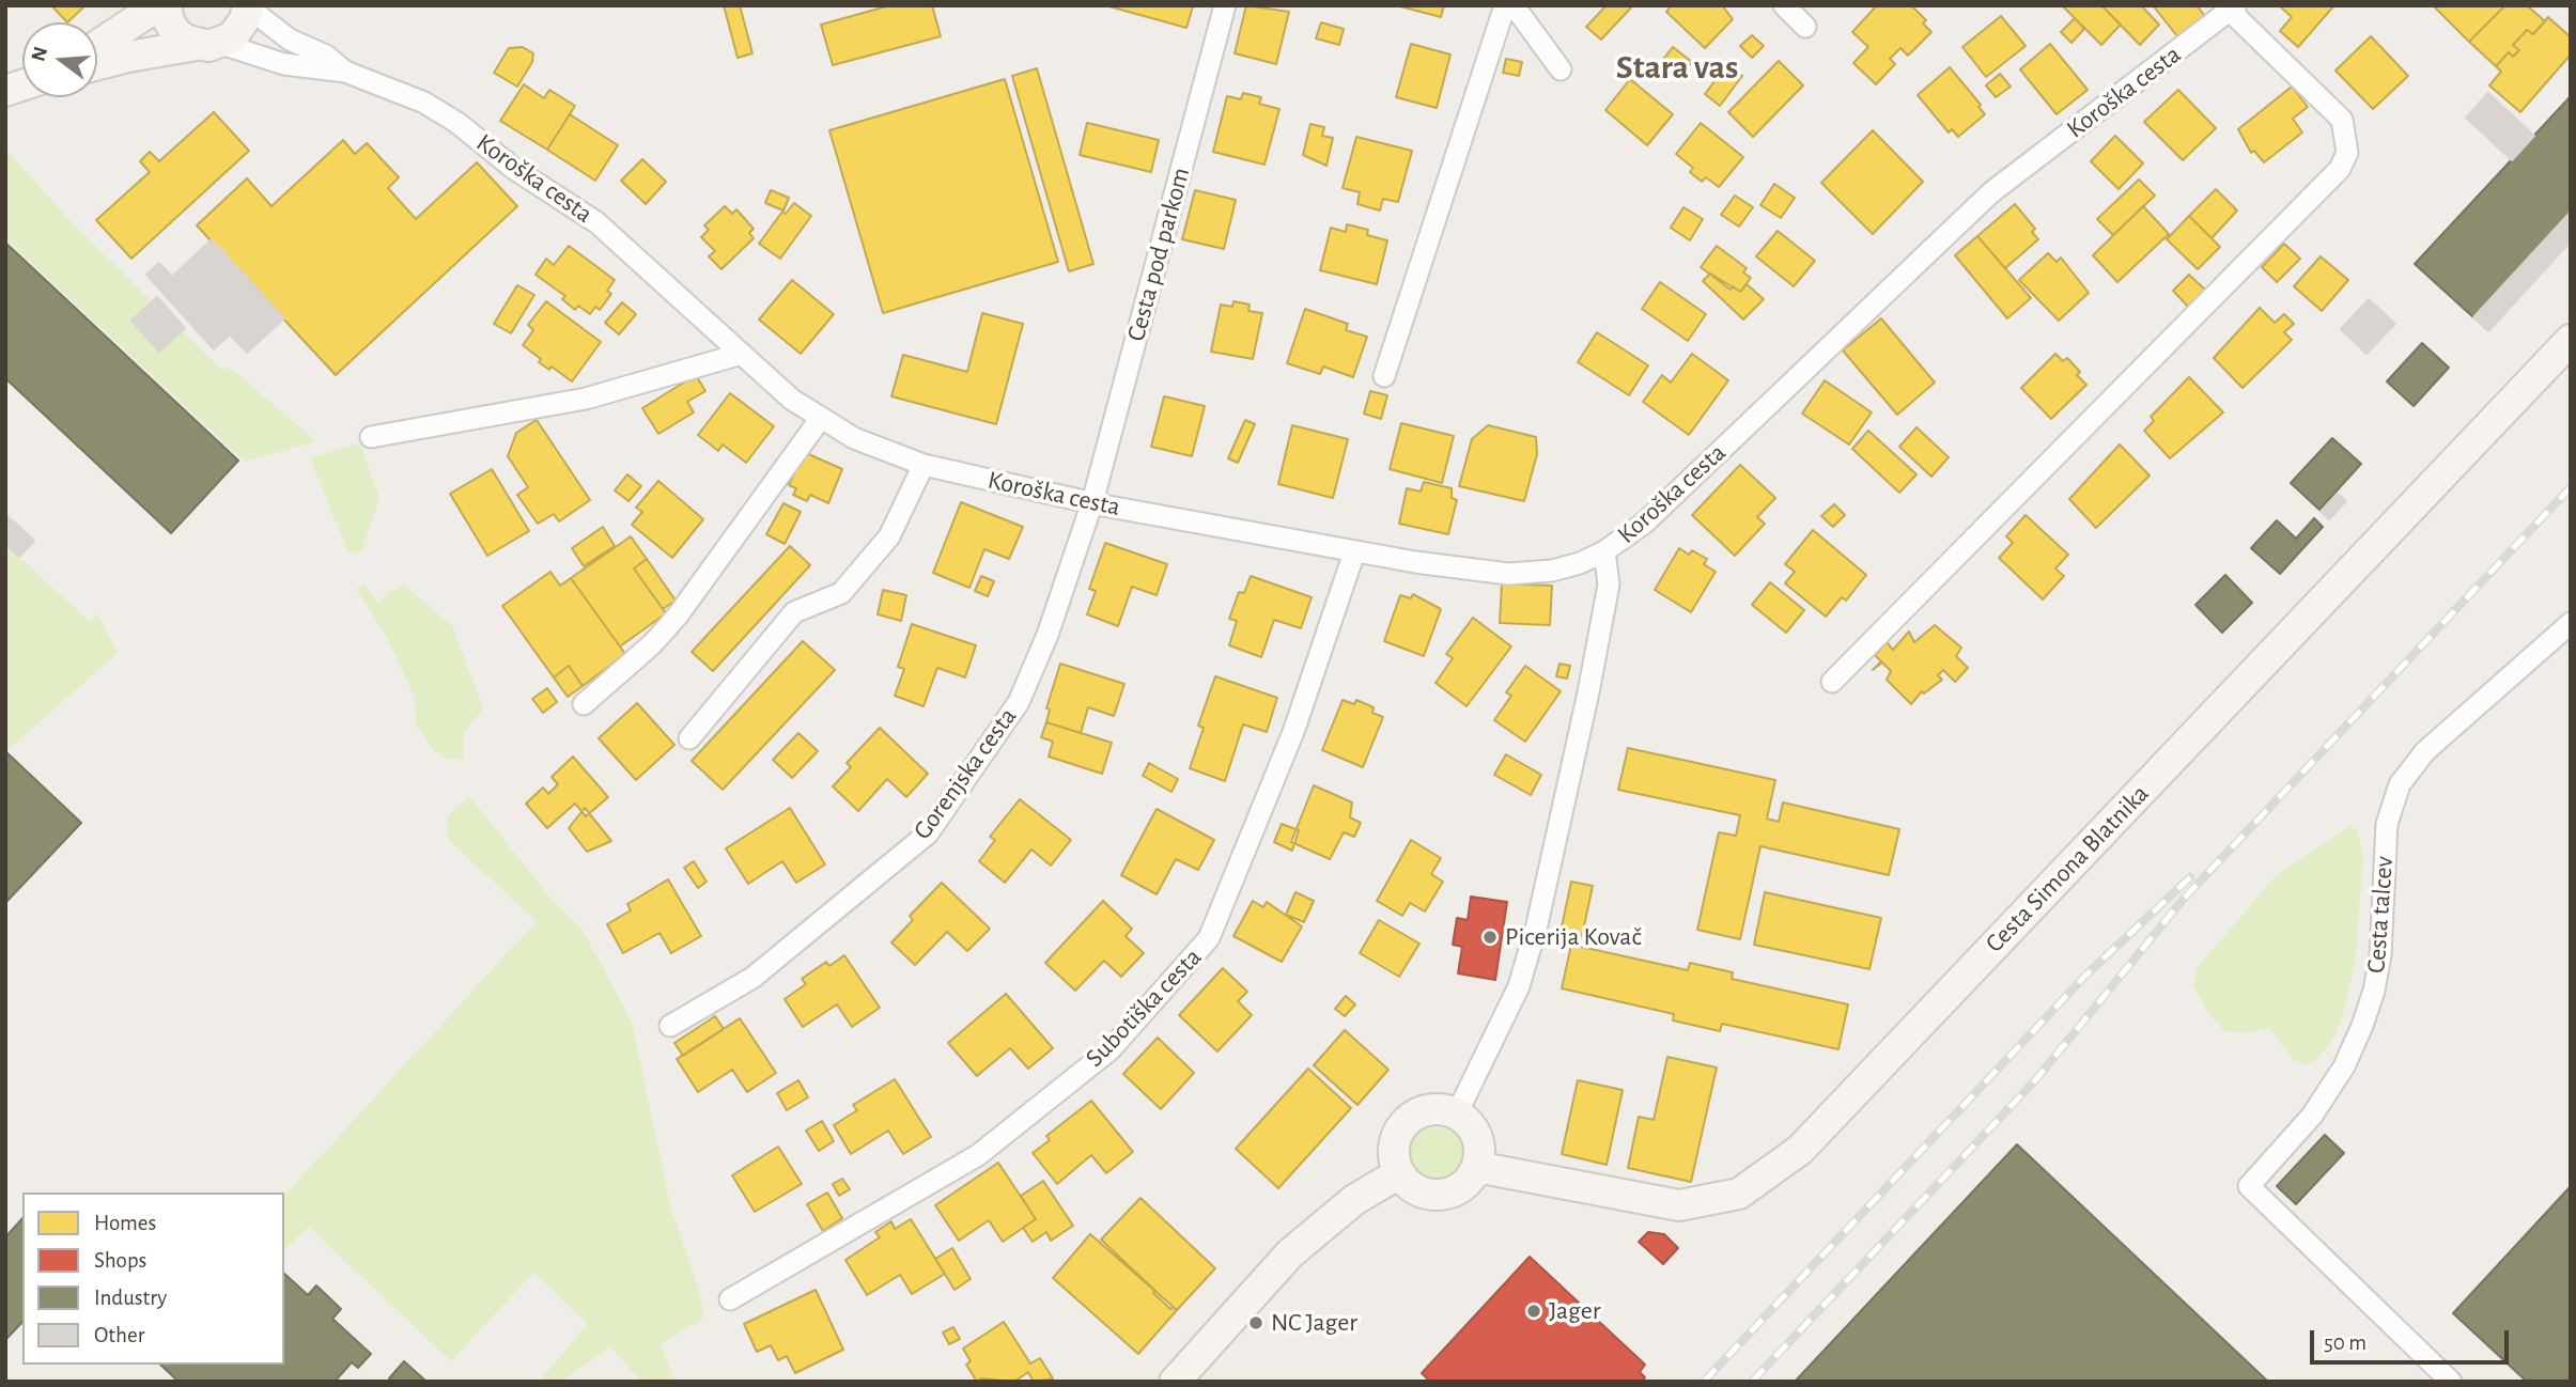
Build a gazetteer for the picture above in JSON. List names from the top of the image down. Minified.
{"streets":{"street":["Koroška cesta","Cesta pod parkom","Gorenjska cesta","Cesta Simona Blatnika","Cesta talcev","Subotiška cesta"]},"crossings":[["Koroška cesta","Cesta pod parkom"],["Koroška cesta","Gorenjska cesta"],["Koroška cesta","Subotiška cesta"],["Cesta pod parkom","Gorenjska cesta"]],"districts":["Stara vas"],"places":["Picerija Kovač","Jager","NC Jager"],"legend":["Homes","Shops","Industry","Other"],"scale_bar":"50 m","north":"left"}
